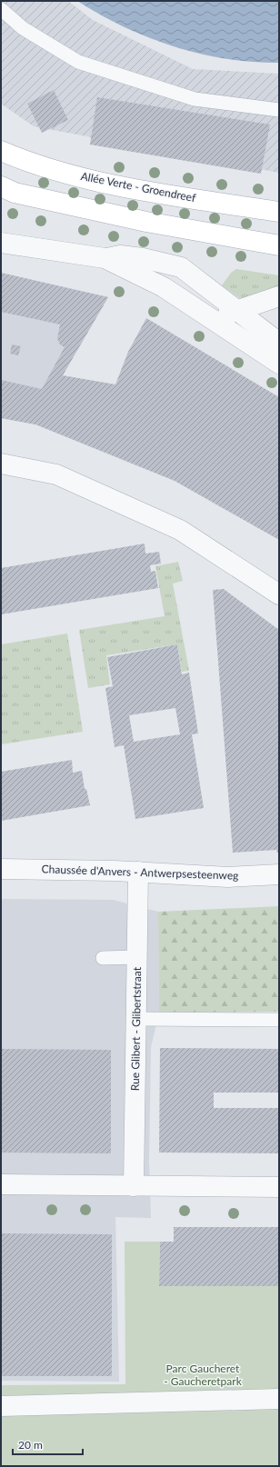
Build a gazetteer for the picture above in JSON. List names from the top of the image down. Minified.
{"streets":{"main road":["Allée Verte - Groendreef"],"street":["Chaussée d'Anvers - Antwerpsesteenweg","Rue Glibert - Glibertstraat"]},"crossings":[["Chaussée d'Anvers - Antwerpsesteenweg","Rue Glibert - Glibertstraat"]],"parks":["Parc Gaucheret - Gaucheretpark"],"scale_bar":"20 m"}
